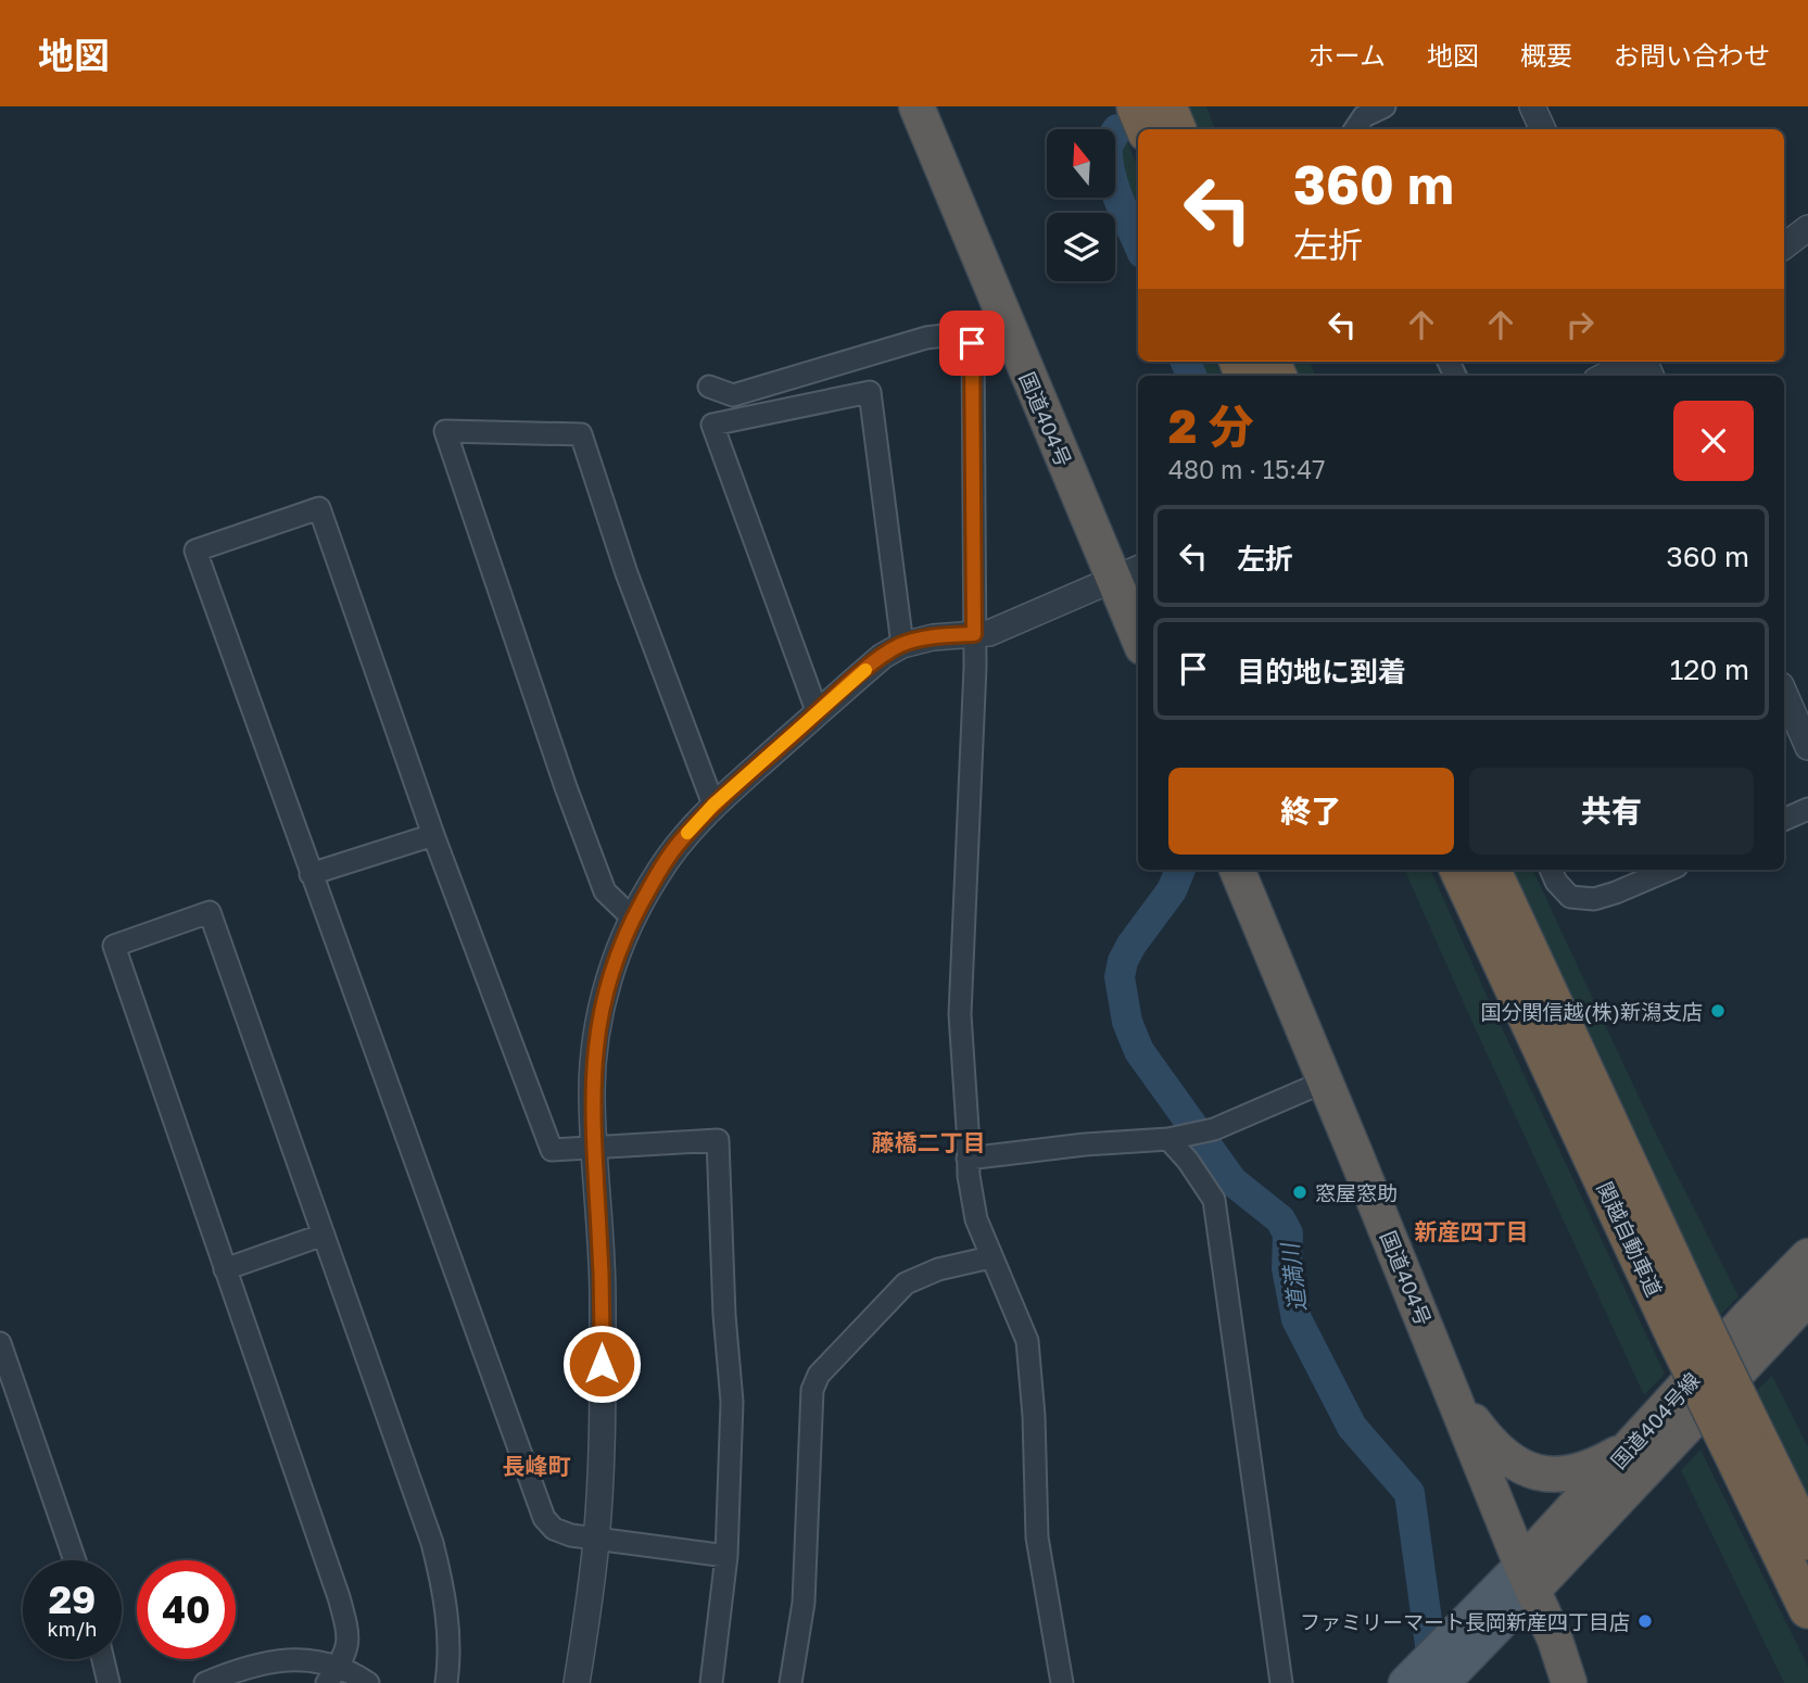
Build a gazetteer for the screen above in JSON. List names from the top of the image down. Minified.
{"streets":{"highway":["国道404号","関越自動車道","国道404号線"]},"crossings":[["国道404号","国道404号線"]],"districts":["藤橋二丁目","新産四丁目","長峰町"],"water":["道満川"],"places":["国分関信越(株)新潟支店","窓屋窓助","ファミリーマート長岡新産四丁目店"],"north":"top","page":{"header":"地図","nav":["ホーム","地図","概要","お問い合わせ"],"turn":["360 m","左折"],"heading":["2 分","480 m · 15:47"],"list":[{"name":"左折","value":"360 m"},{"name":"目的地に到着","value":"120 m"}],"buttons":["終了","共有"],"speed":"29 km/h","limit":"40"}}
